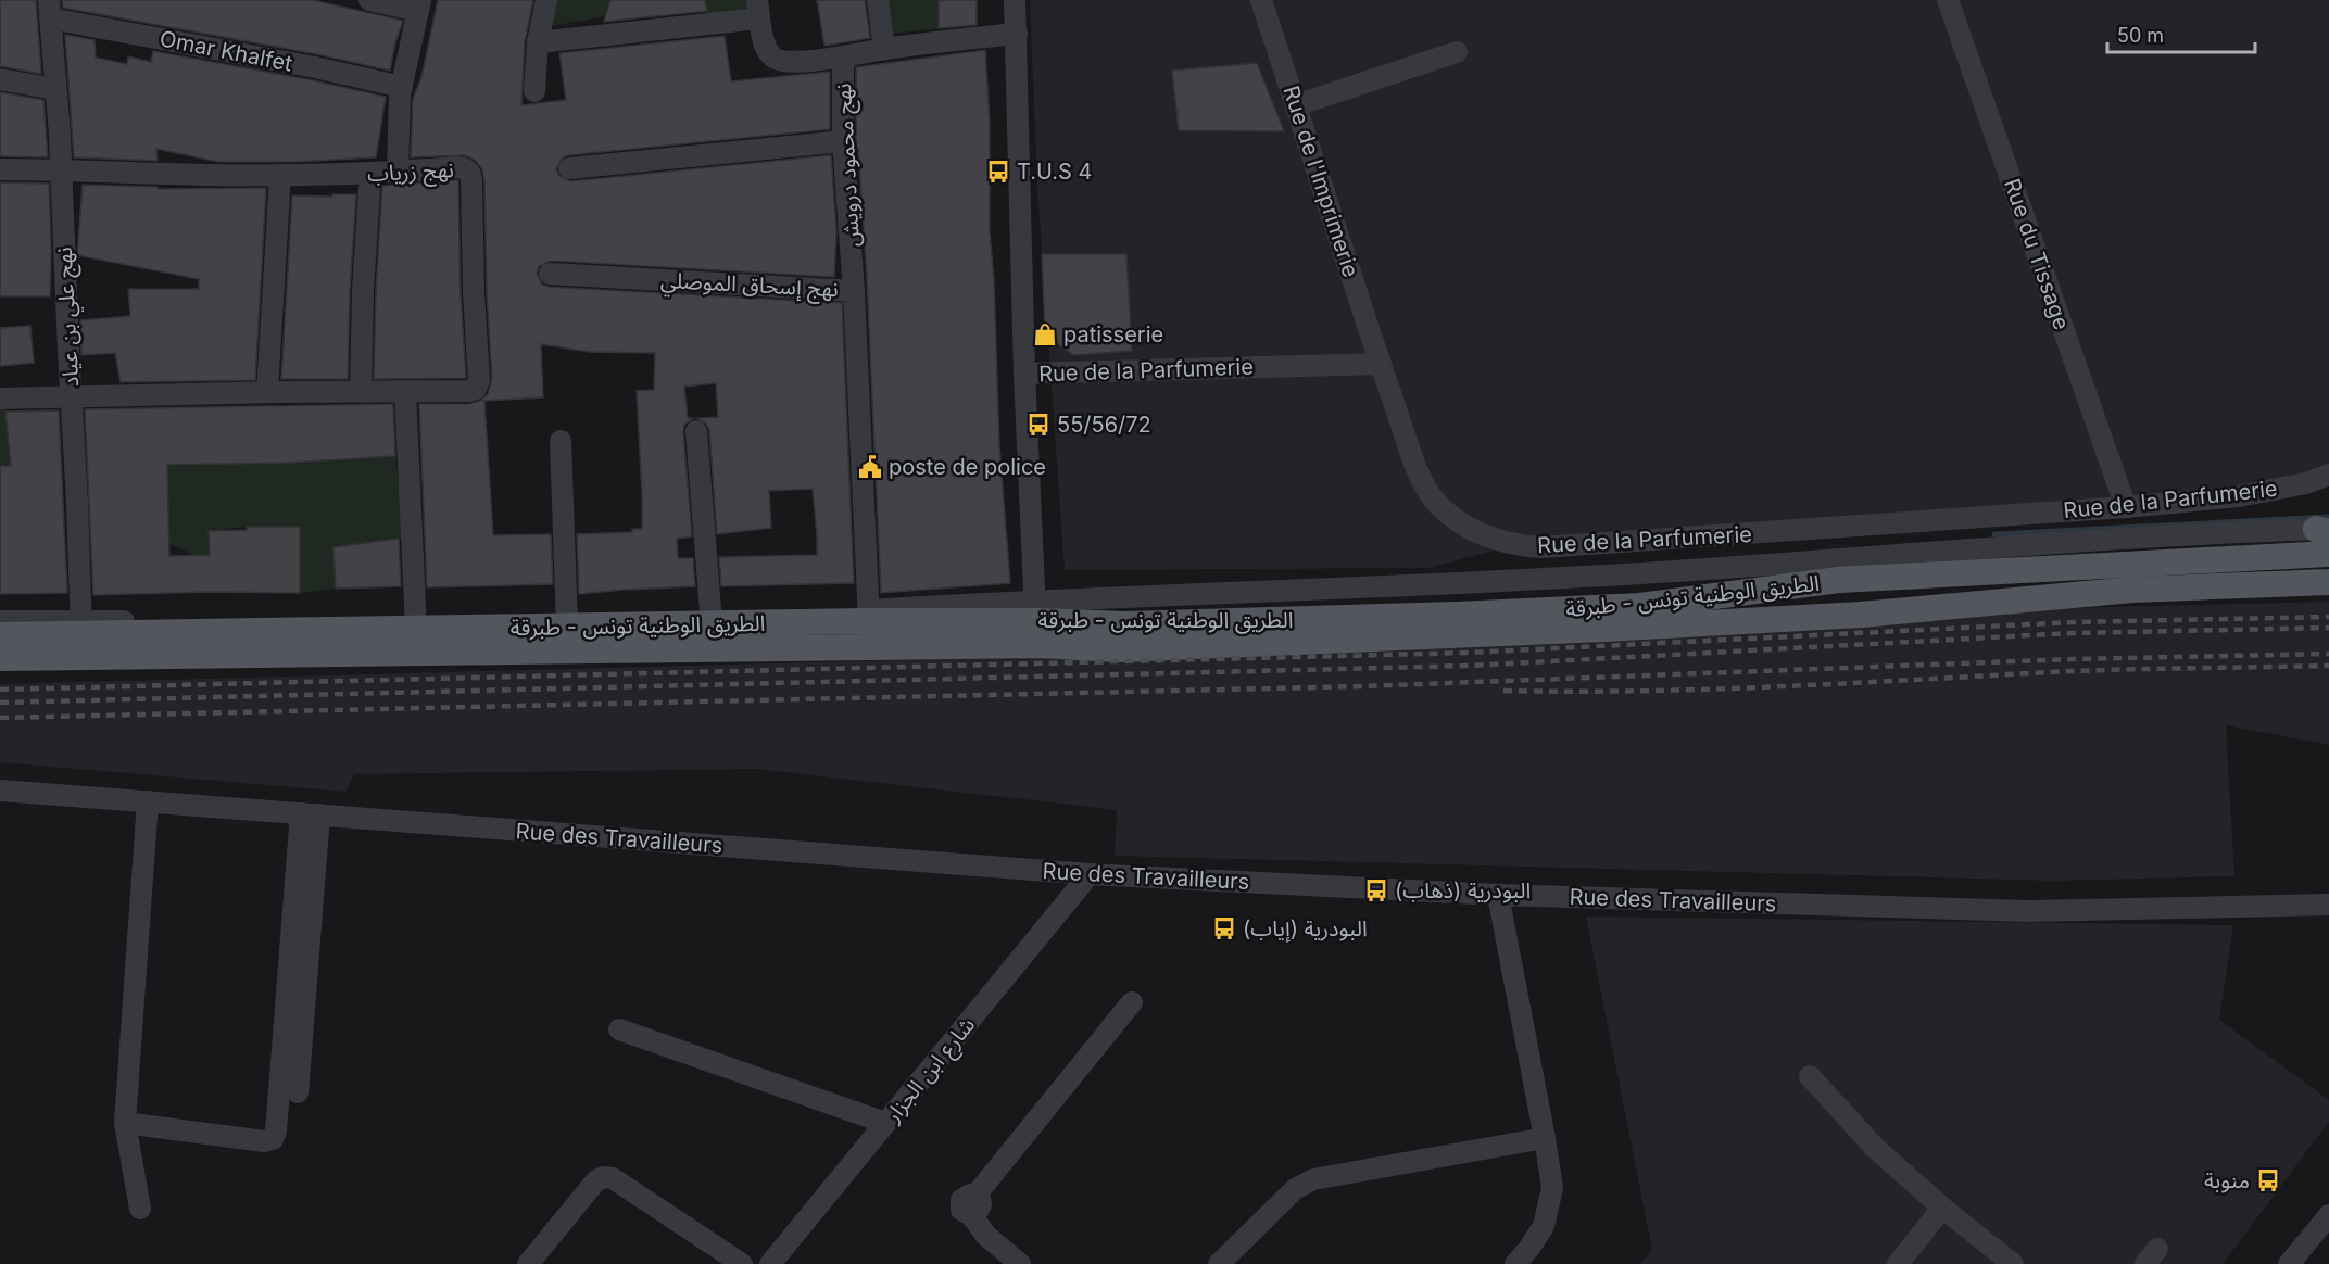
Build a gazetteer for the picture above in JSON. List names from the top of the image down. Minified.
{"streets":{"main road":["الطريق الوطنية تونس - طبرقة"],"street":["Omar Khalfet","نهج محمود درويش","نهج زرياب","Rue de l'Imprimerie","Rue du Tissage","نهج إسحاق الموصلي","نهج علي بن عياد","Rue de la Parfumerie","Rue des Travailleurs","شارع ابن الجزار"]},"crossings":[["Omar Khalfet","نهج علي بن عياد"],["نهج محمود درويش","نهج إسحاق الموصلي"],["نهج زرياب","نهج علي بن عياد"],["Rue de l'Imprimerie","Rue de la Parfumerie"],["Rue du Tissage","Rue de la Parfumerie"],["نهج إسحاق الموصلي","الطريق الوطنية تونس - طبرقة"],["نهج علي بن عياد","الطريق الوطنية تونس - طبرقة"],["Rue des Travailleurs","شارع ابن الجزار"]],"places":{"bus stop":["T.U.S 4","55/56/72","البودرية (ذهاب)","البودرية (إياب)","منوبة"],"shop":["patisserie"],"public building":["poste de police"]},"scale_bar":"50 m"}
